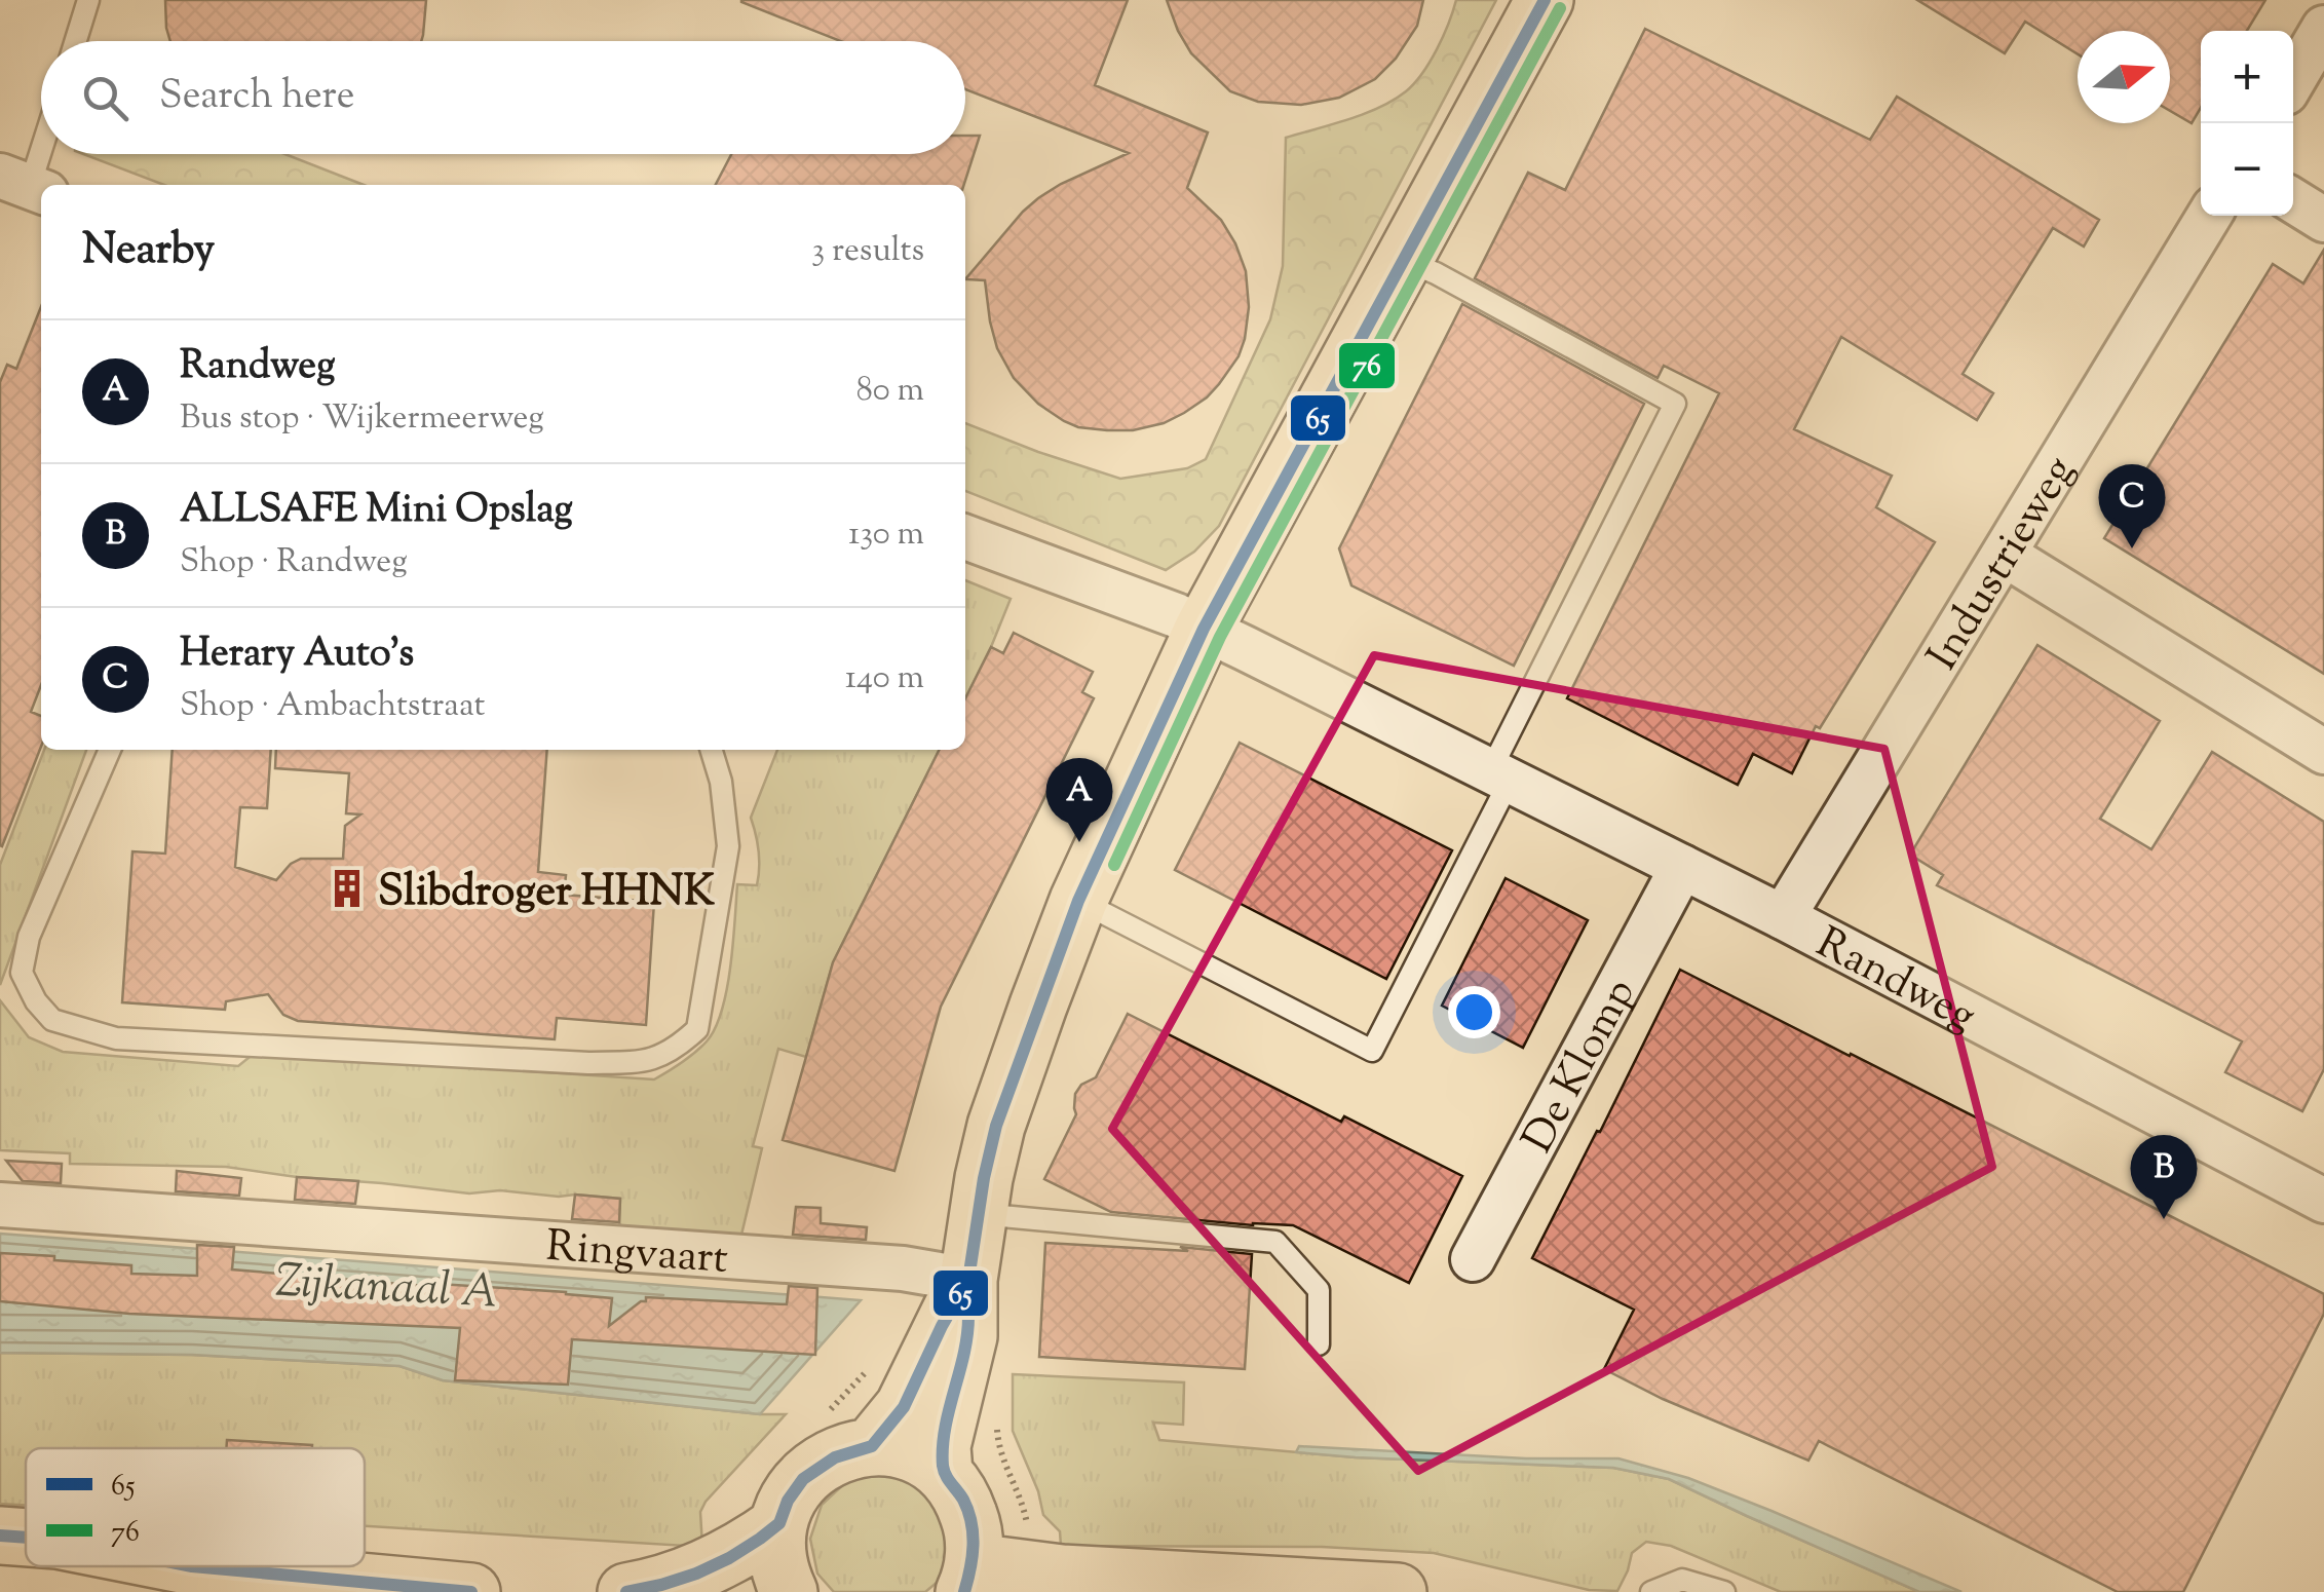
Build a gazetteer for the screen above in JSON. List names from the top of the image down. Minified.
{"streets":{"street":["Industrieweg","Randweg","De Klomp","Ringvaart"]},"crossings":[["Industrieweg","Randweg"],["Randweg","De Klomp"]],"water":["Zijkanaal A"],"places":{"building":["Slibdroger HHNK"]},"lines":["transit line 65","transit line 76"],"legend":["65","76"],"north":"right","page":{"map_buttons":["+","−"],"search":"Search here","heading":["Nearby","3 results"],"list":[{"mark":"A","name":"Randweg","note":"Bus stop · Wijkermeerweg","value":"80 m"},{"mark":"B","name":"ALLSAFE Mini Opslag","note":"Shop · Randweg","value":"130 m"},{"mark":"C","name":"Herary Auto's","note":"Shop · Ambachtstraat","value":"140 m"}],"pins":["C","A","B"]}}
